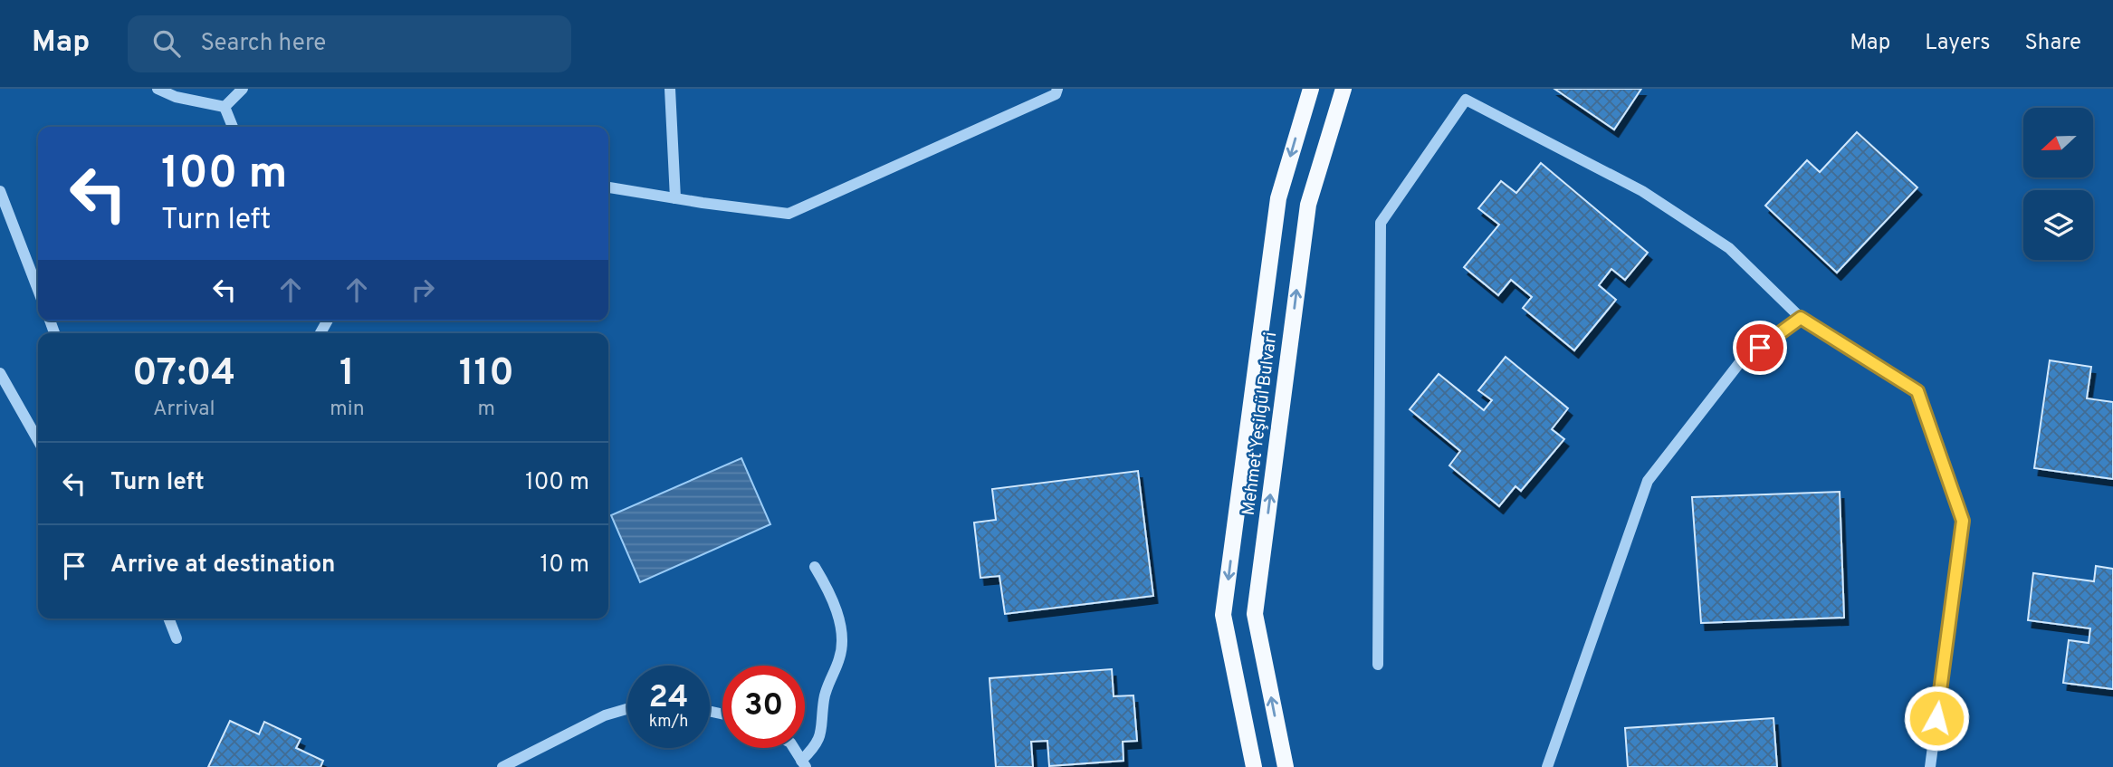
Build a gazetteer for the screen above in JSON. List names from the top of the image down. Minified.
{"streets":{"main road":["Mehmet Yeşilgül Bulvari"]},"north":"left","page":{"header":"Map","search":"Search here","nav":["Map","Layers","Share"],"turn":["100 m","Turn left"],"eta":["07:04","Arrival","1","min","110","m"],"list":[{"name":"Turn left","value":"100 m"},{"name":"Arrive at destination","value":"10 m"}],"speed":"24 km/h","limit":"30"}}
